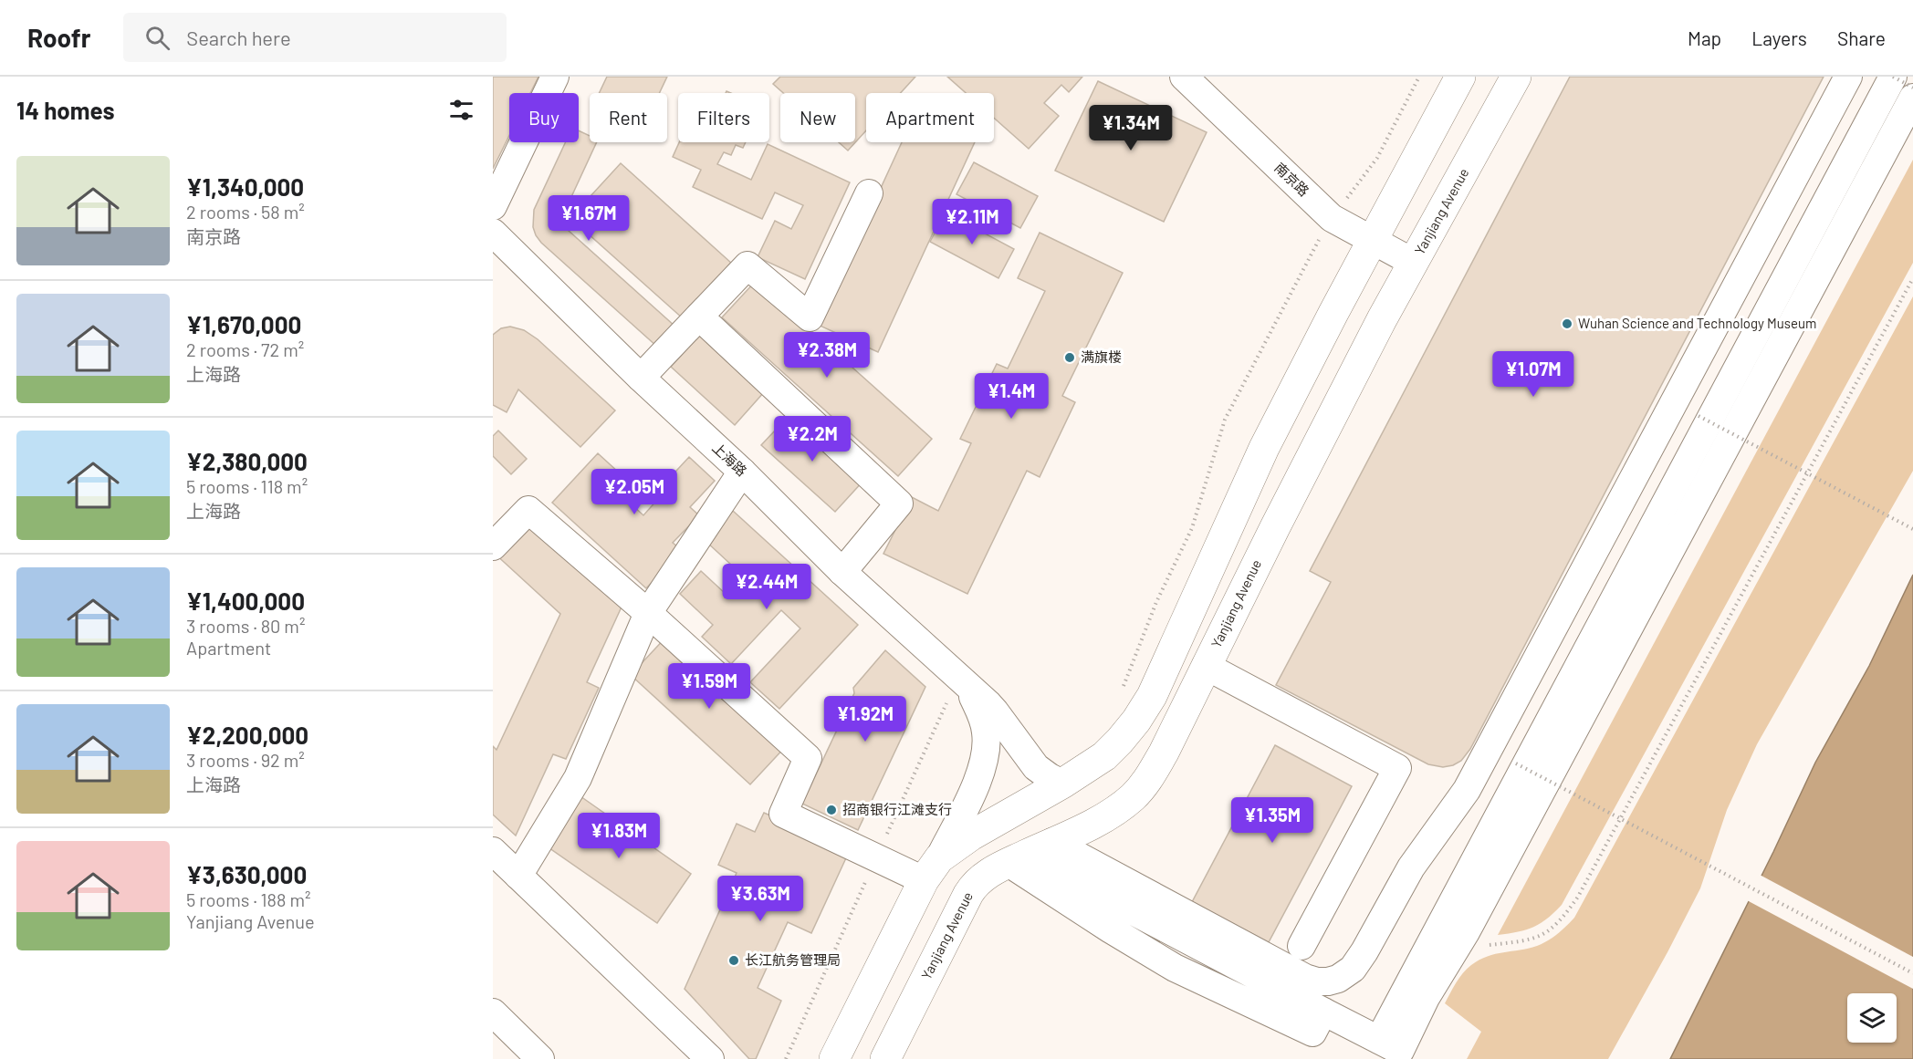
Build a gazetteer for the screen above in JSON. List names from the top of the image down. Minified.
{"streets":{"main road":["Yanjiang Avenue"],"street":["南京路","上海路"]},"crossings":[["南京路","Yanjiang Avenue"]],"places":["Wuhan Science and Technology Museum","满旗楼","招商银行江滩支行","长江航务管理局"],"page":{"header":"Roofr","search":"Search here","nav":["Map","Layers","Share"],"heading":"14 homes","chip":["Buy","Rent","Filters","New","Apartment"],"price":["¥1.34M","¥1.67M","¥2.11M","¥2.38M","¥1.07M","¥1.4M","¥2.2M","¥2.05M","¥2.44M","¥1.59M","¥1.92M","¥1.35M","¥1.83M","¥3.63M"],"list":[{"name":"¥1,340,000","note":"2 rooms · 58 m² · 南京路"},{"name":"¥1,670,000","note":"2 rooms · 72 m² · 上海路"},{"name":"¥2,380,000","note":"5 rooms · 118 m² · 上海路"},{"name":"¥1,400,000","note":"3 rooms · 80 m² · Apartment"},{"name":"¥2,200,000","note":"3 rooms · 92 m² · 上海路"},{"name":"¥3,630,000","note":"5 rooms · 188 m² · Yanjiang Avenue"}]}}
